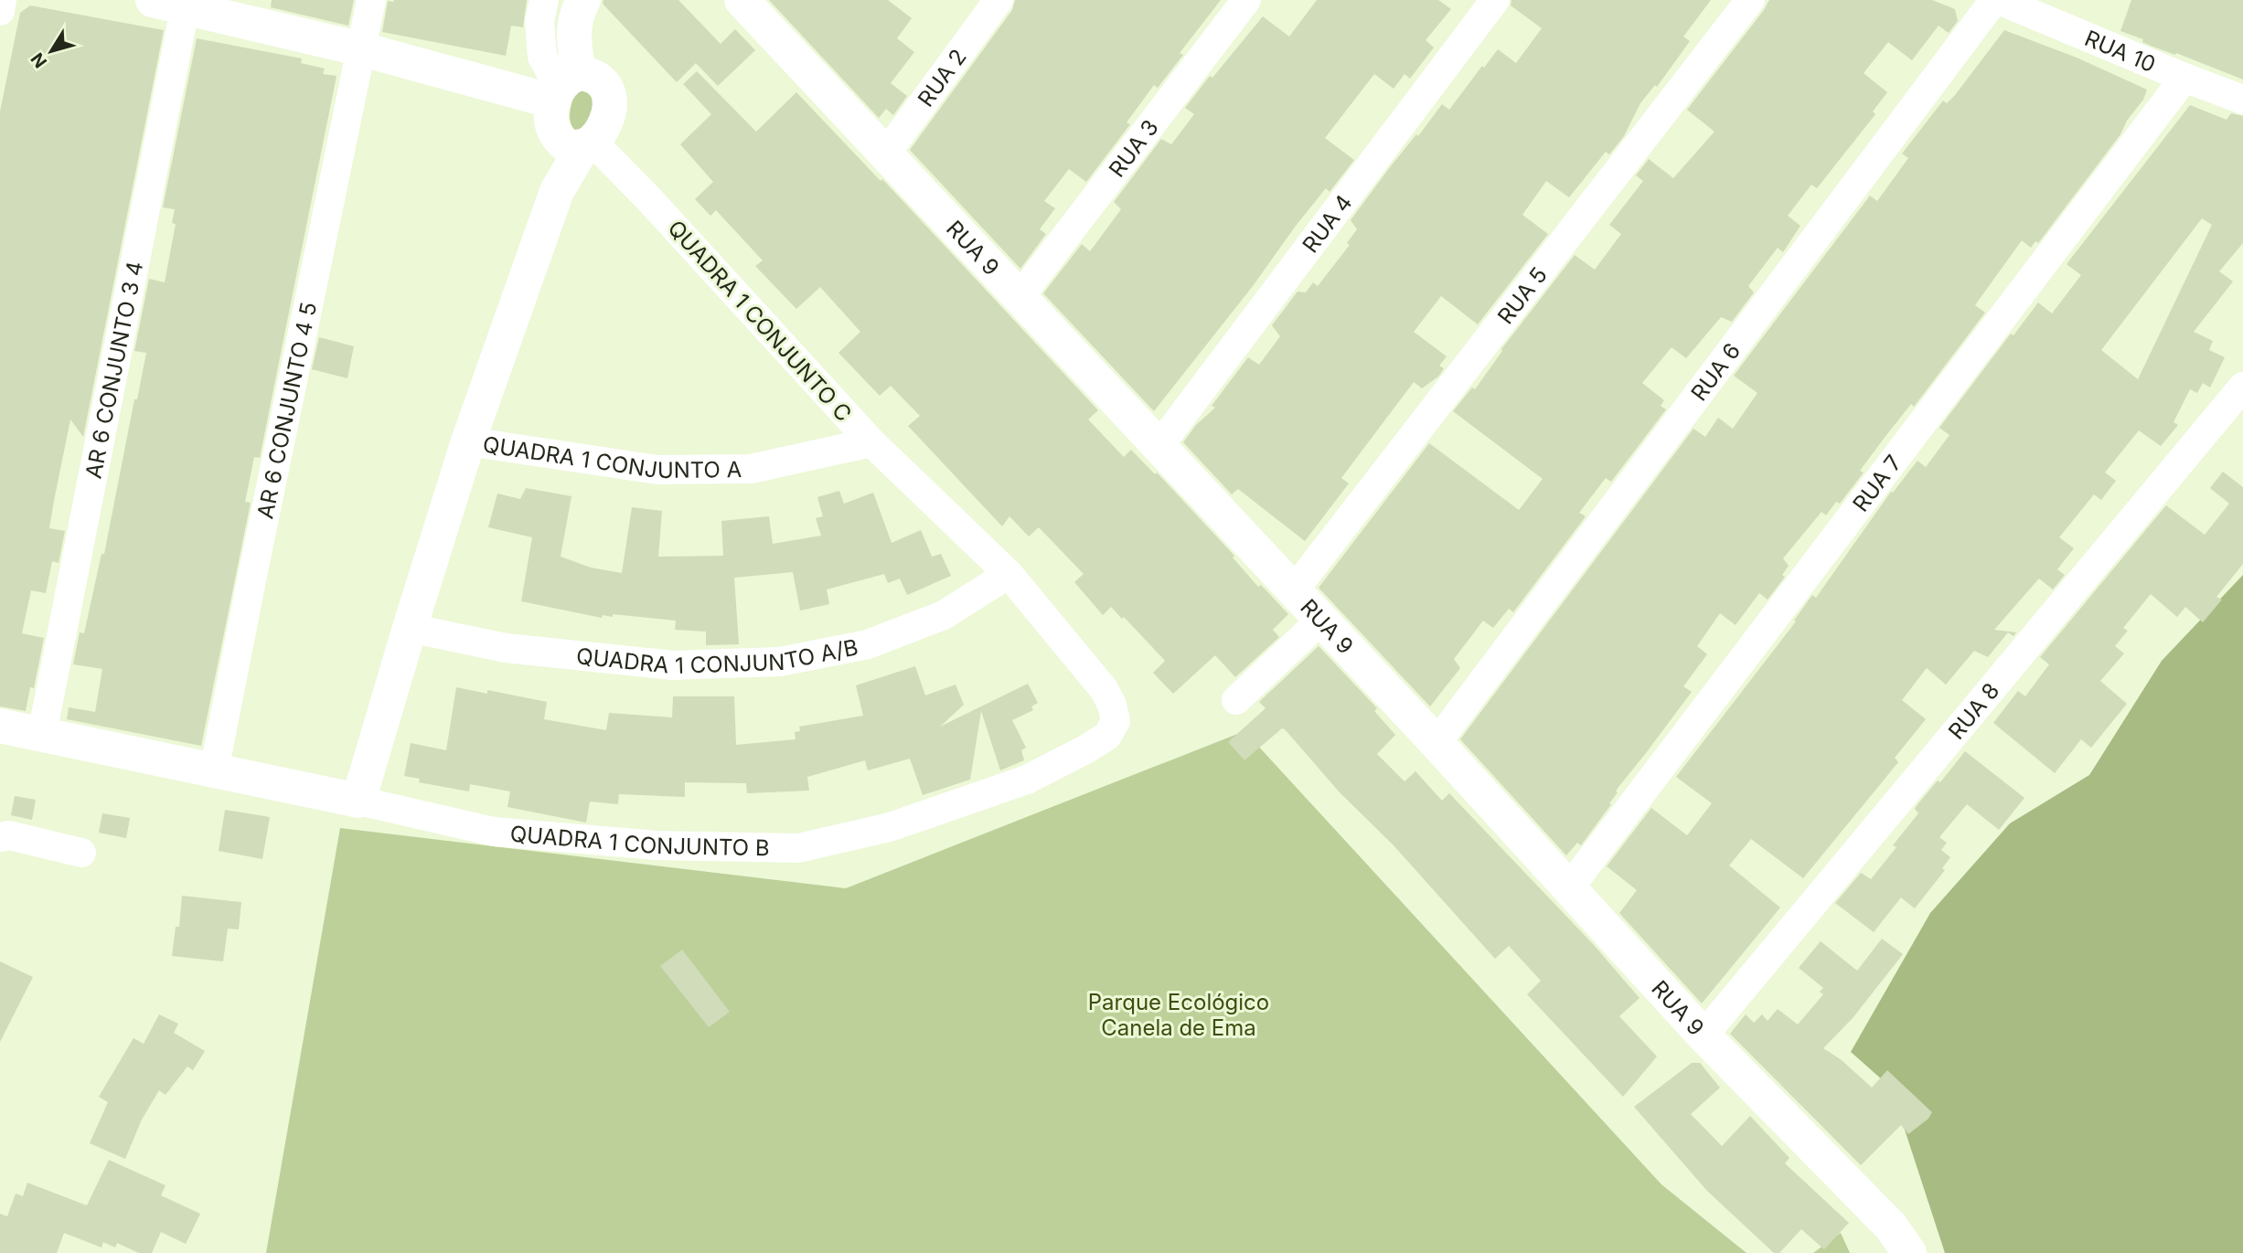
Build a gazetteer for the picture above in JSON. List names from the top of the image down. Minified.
{"streets":{"street":["RUA 10","RUA 2","RUA 3","RUA 4","RUA 9","RUA 5","QUADRA 1 CONJUNTO C","AR 6 CONJUNTO 3 4","RUA 6","AR 6 CONJUNTO 4 5","QUADRA 1 CONJUNTO A","RUA 7","QUADRA 1 CONJUNTO A/B","RUA 8","QUADRA 1 CONJUNTO B"]},"crossings":[["RUA 10","RUA 7"],["RUA 2","RUA 9"],["RUA 3","RUA 9"],["RUA 4","RUA 9"],["RUA 9","RUA 5"],["RUA 9","RUA 6"],["RUA 9","RUA 7"],["RUA 9","RUA 8"],["QUADRA 1 CONJUNTO C","QUADRA 1 CONJUNTO A"],["QUADRA 1 CONJUNTO C","QUADRA 1 CONJUNTO A/B"],["QUADRA 1 CONJUNTO C","QUADRA 1 CONJUNTO B"],["QUADRA 1 CONJUNTO A","QUADRA 1 CONJUNTO A/B"],["QUADRA 1 CONJUNTO A/B","QUADRA 1 CONJUNTO B"]],"parks":["Parque Ecológico Canela de Ema"],"north":"bottom left"}
